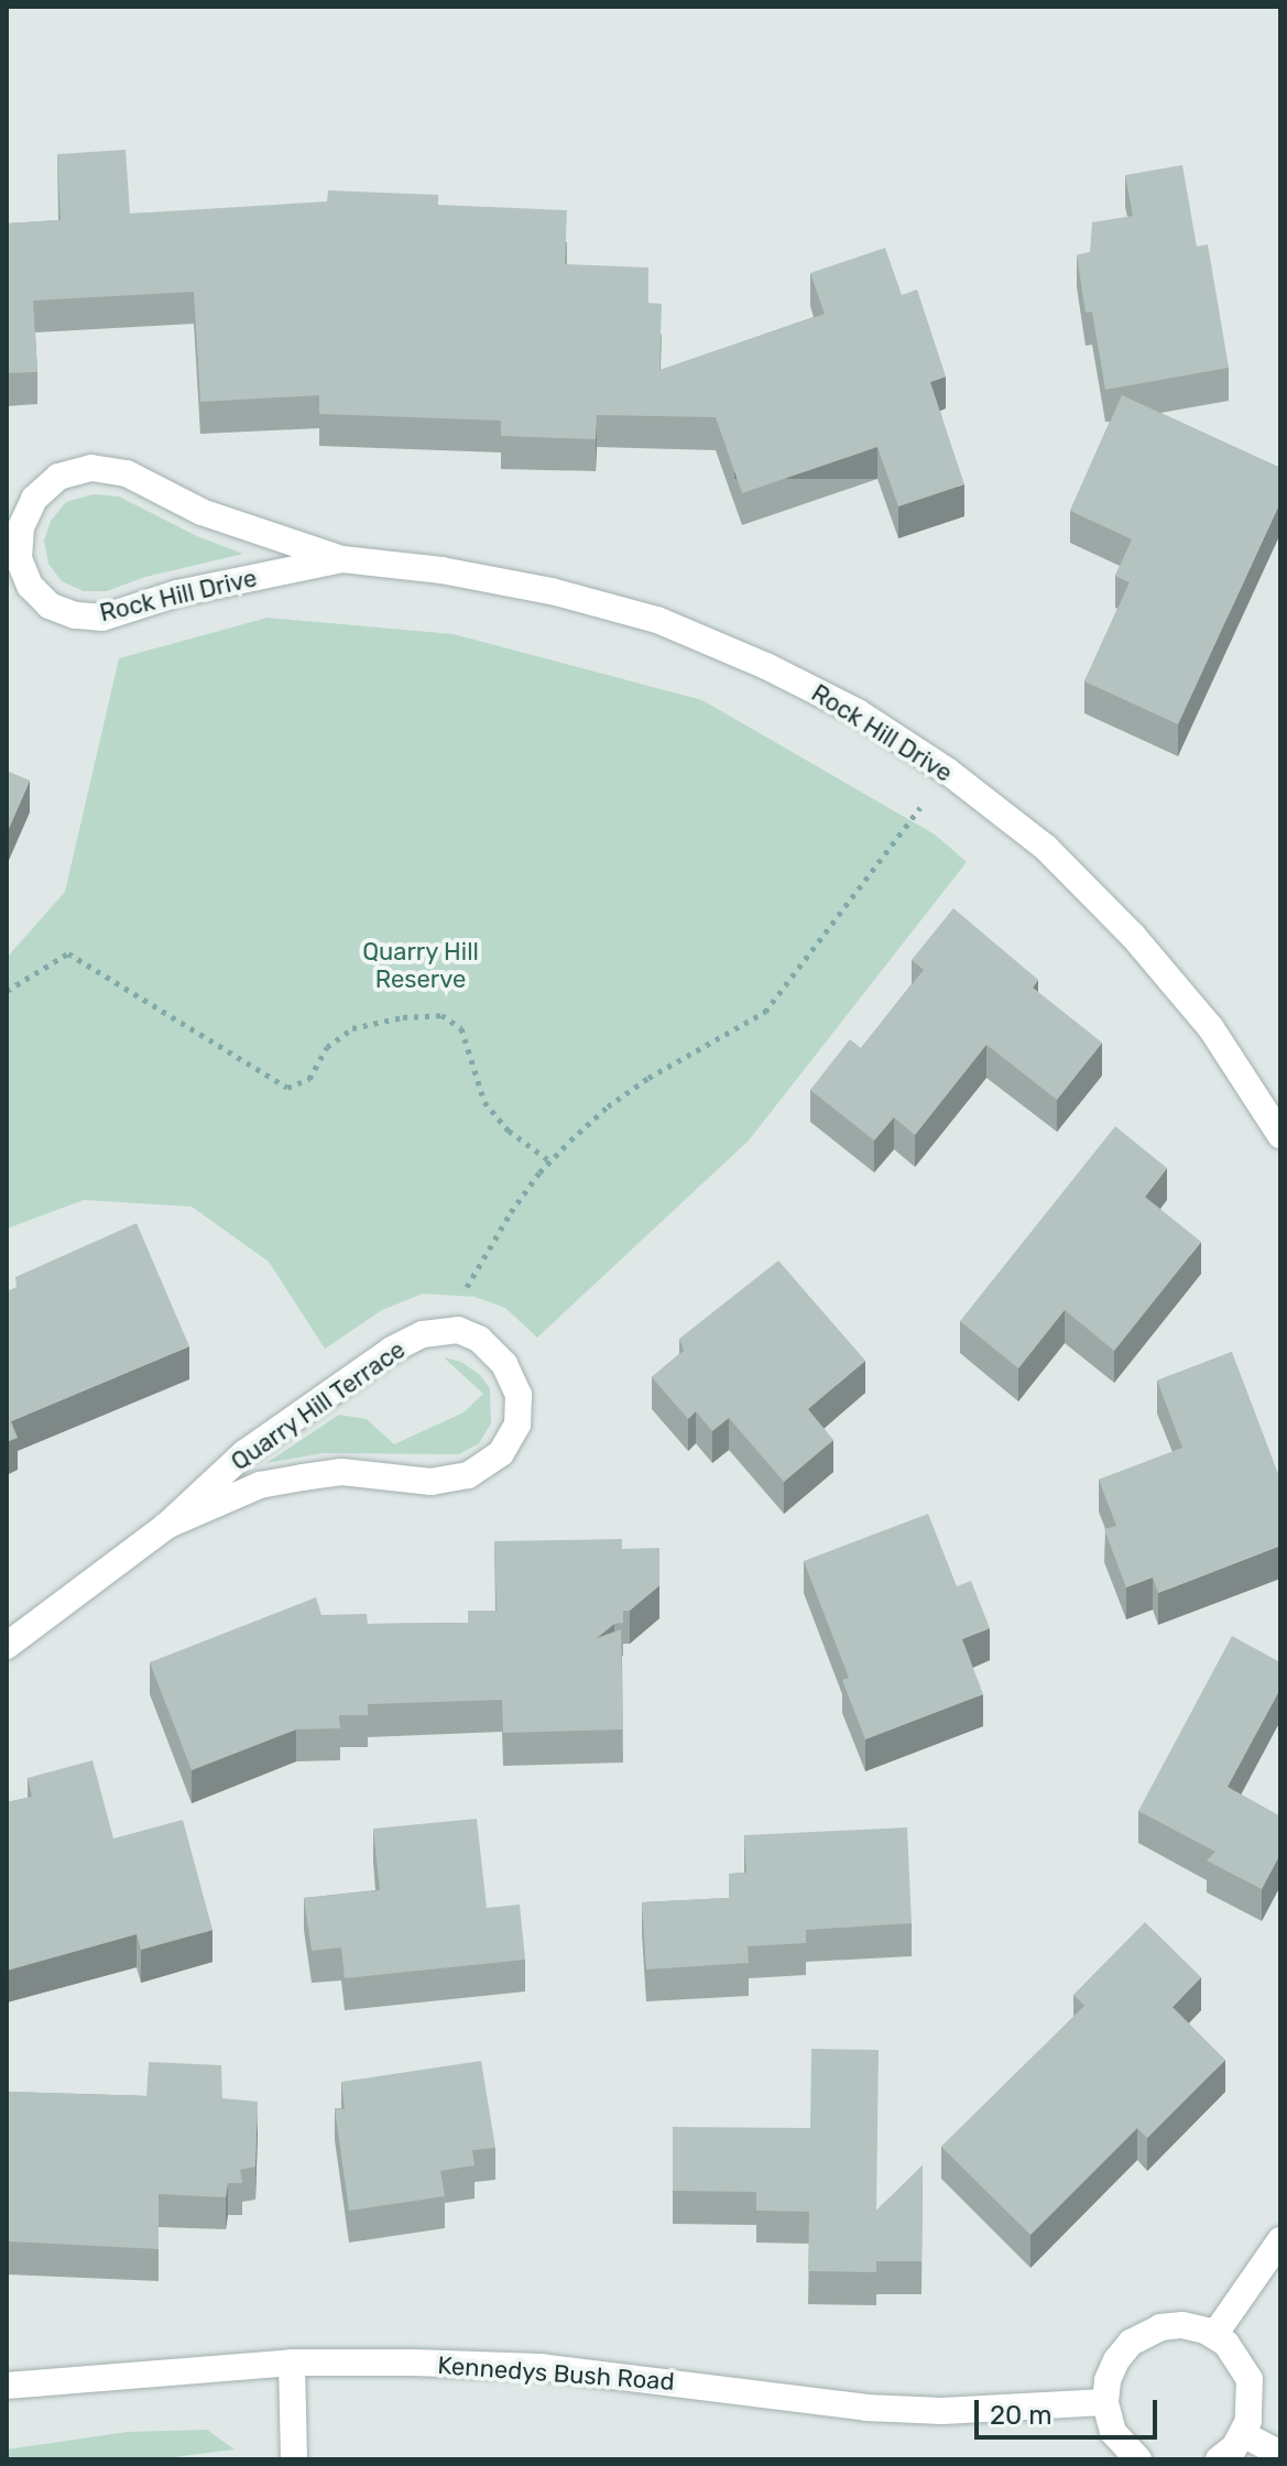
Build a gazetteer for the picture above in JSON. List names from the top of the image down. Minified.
{"streets":{"street":["Rock Hill Drive","Quarry Hill Terrace","Kennedys Bush Road"]},"parks":["Quarry Hill Reserve"],"scale_bar":"20 m"}
